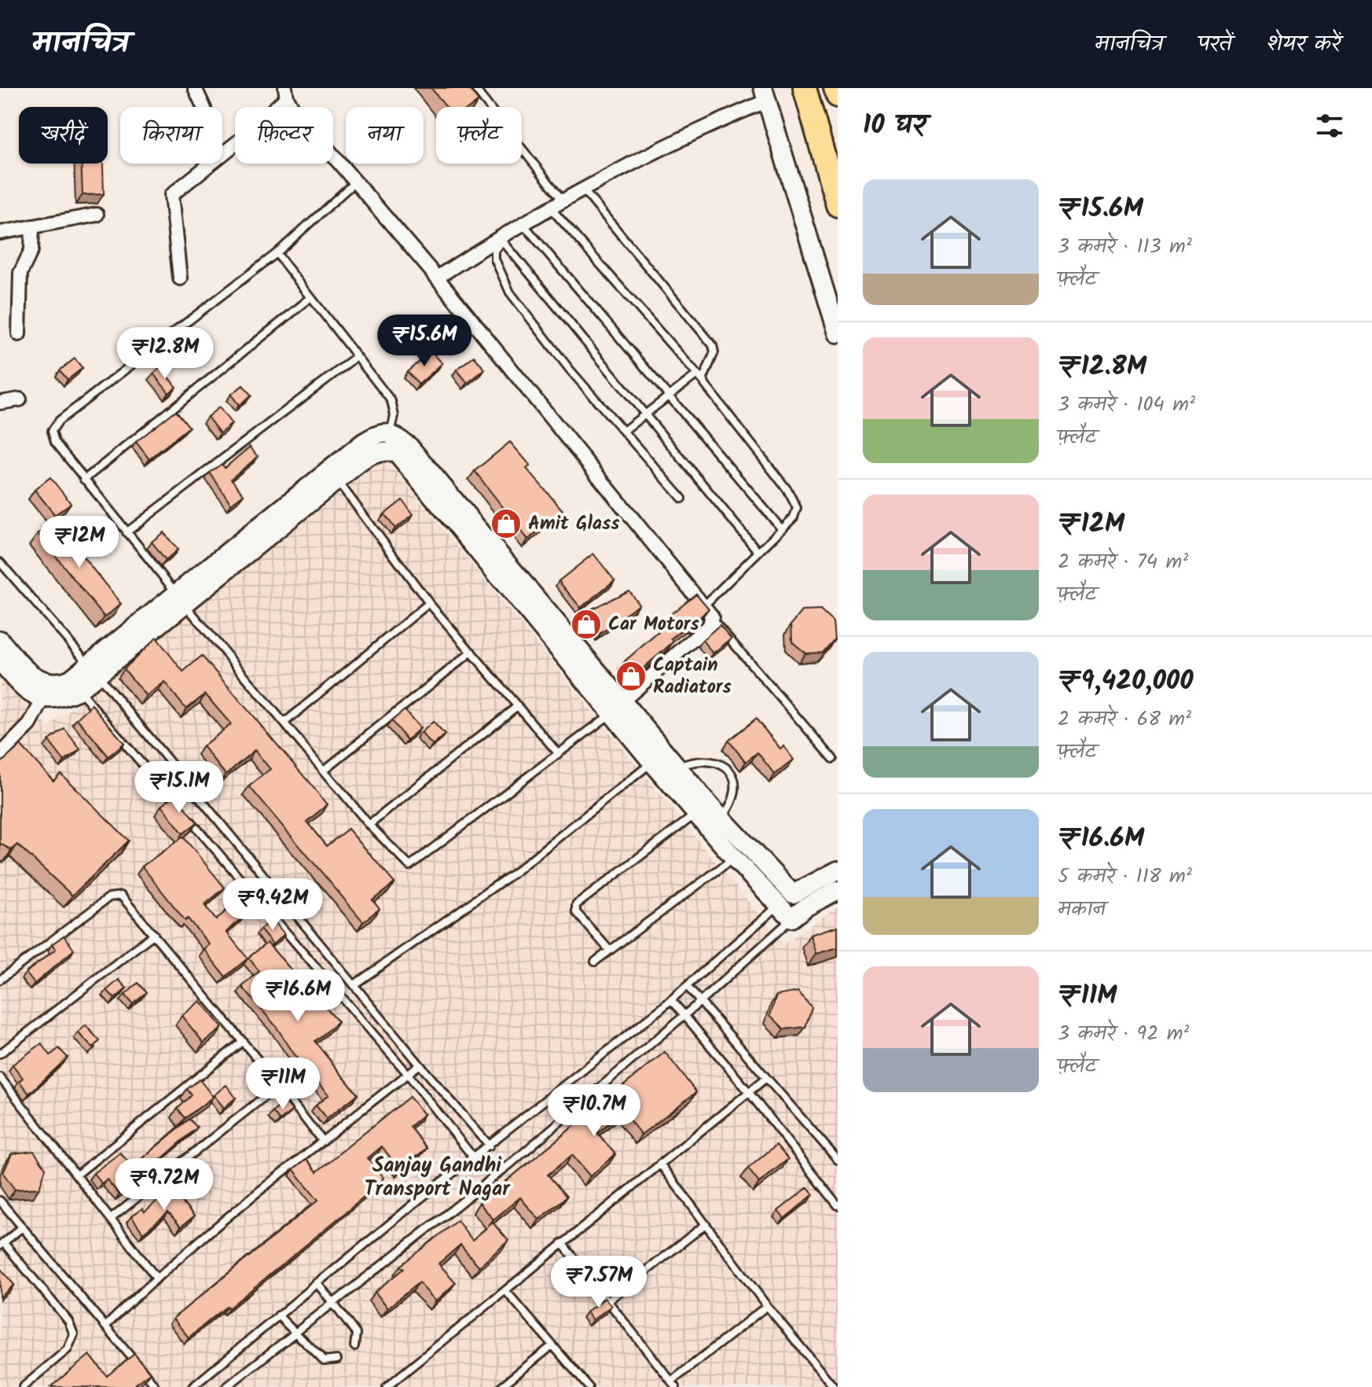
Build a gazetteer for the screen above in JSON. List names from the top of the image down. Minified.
{"districts":["Sanjay Gandhi Transport Nagar"],"places":{"shop":["Amit Glass","Car Motors","Captain Radiators"]},"page":{"header":"मानचित्र","nav":["मानचित्र","परतें","शेयर करें"],"heading":"10 घर","chip":["खरीदें","किराया","फ़िल्टर","नया","फ़्लैट"],"list":[{"name":"₹15.6M","note":"3 कमरे · 113 m² · फ़्लैट"},{"name":"₹12.8M","note":"3 कमरे · 104 m² · फ़्लैट"},{"name":"₹12M","note":"2 कमरे · 74 m² · फ़्लैट"},{"name":"₹9,420,000","note":"2 कमरे · 68 m² · फ़्लैट"},{"name":"₹16.6M","note":"5 कमरे · 118 m² · मकान"},{"name":"₹11M","note":"3 कमरे · 92 m² · फ़्लैट"}],"price":["₹15.6M","₹12.8M","₹12M","₹15.1M","₹9.42M","₹16.6M","₹11M","₹10.7M","₹9.72M","₹7.57M"]}}
